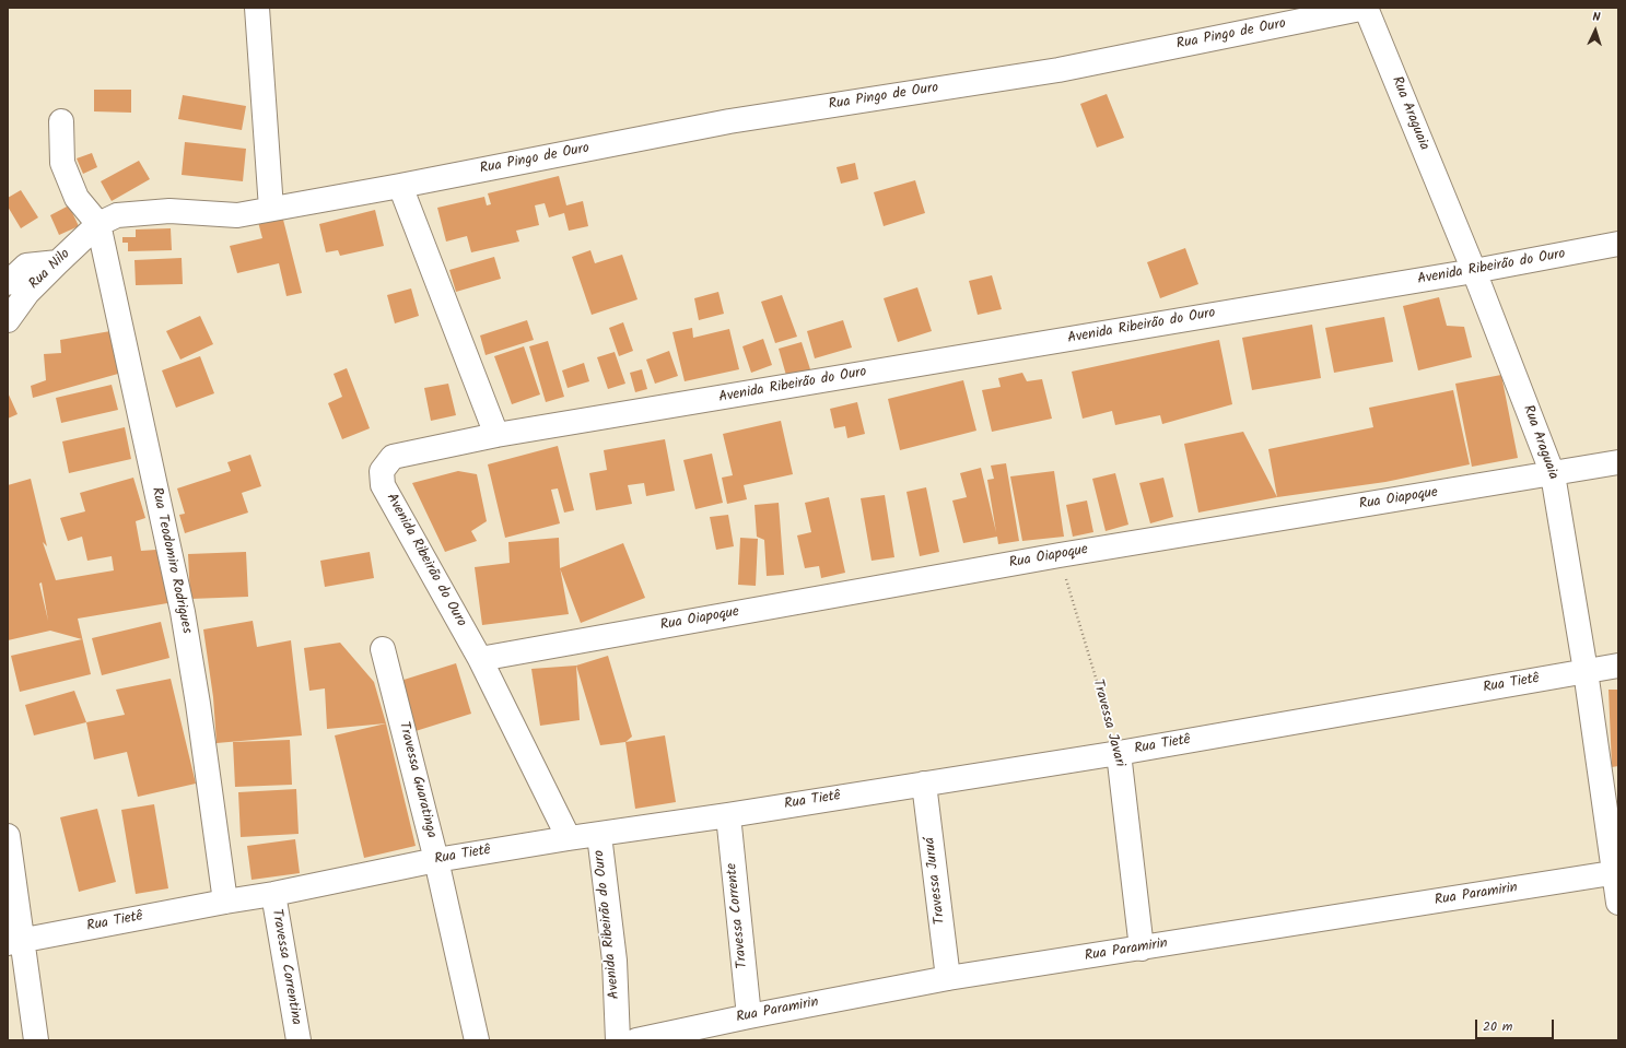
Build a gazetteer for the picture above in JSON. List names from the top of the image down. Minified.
{"streets":{"street":["Rua Pingo de Ouro","Rua Araguaia","Avenida Ribeirão do Ouro","Rua Nilo","Rua Oiapoque","Rua Teodomiro Rodrigues","Rua Tietê","Travessa Javari","Travessa Guaratinga","Travessa Juruá","Rua Paramirin","Travessa Corrente","Travessa Correntina"]},"crossings":[["Rua Pingo de Ouro","Rua Araguaia"],["Rua Pingo de Ouro","Rua Nilo"],["Rua Pingo de Ouro","Rua Teodomiro Rodrigues"],["Rua Araguaia","Avenida Ribeirão do Ouro"],["Rua Araguaia","Rua Oiapoque"],["Rua Araguaia","Rua Tietê"],["Rua Araguaia","Rua Paramirin"],["Avenida Ribeirão do Ouro","Rua Oiapoque"],["Avenida Ribeirão do Ouro","Rua Tietê"],["Rua Nilo","Rua Teodomiro Rodrigues"],["Rua Oiapoque","Travessa Javari"],["Rua Teodomiro Rodrigues","Rua Tietê"],["Rua Tietê","Travessa Javari"],["Rua Tietê","Travessa Guaratinga"],["Rua Tietê","Travessa Juruá"],["Rua Tietê","Travessa Corrente"],["Rua Tietê","Travessa Correntina"],["Travessa Javari","Rua Paramirin"],["Travessa Juruá","Rua Paramirin"],["Rua Paramirin","Travessa Corrente"]],"scale_bar":"20 m","north":"top"}
